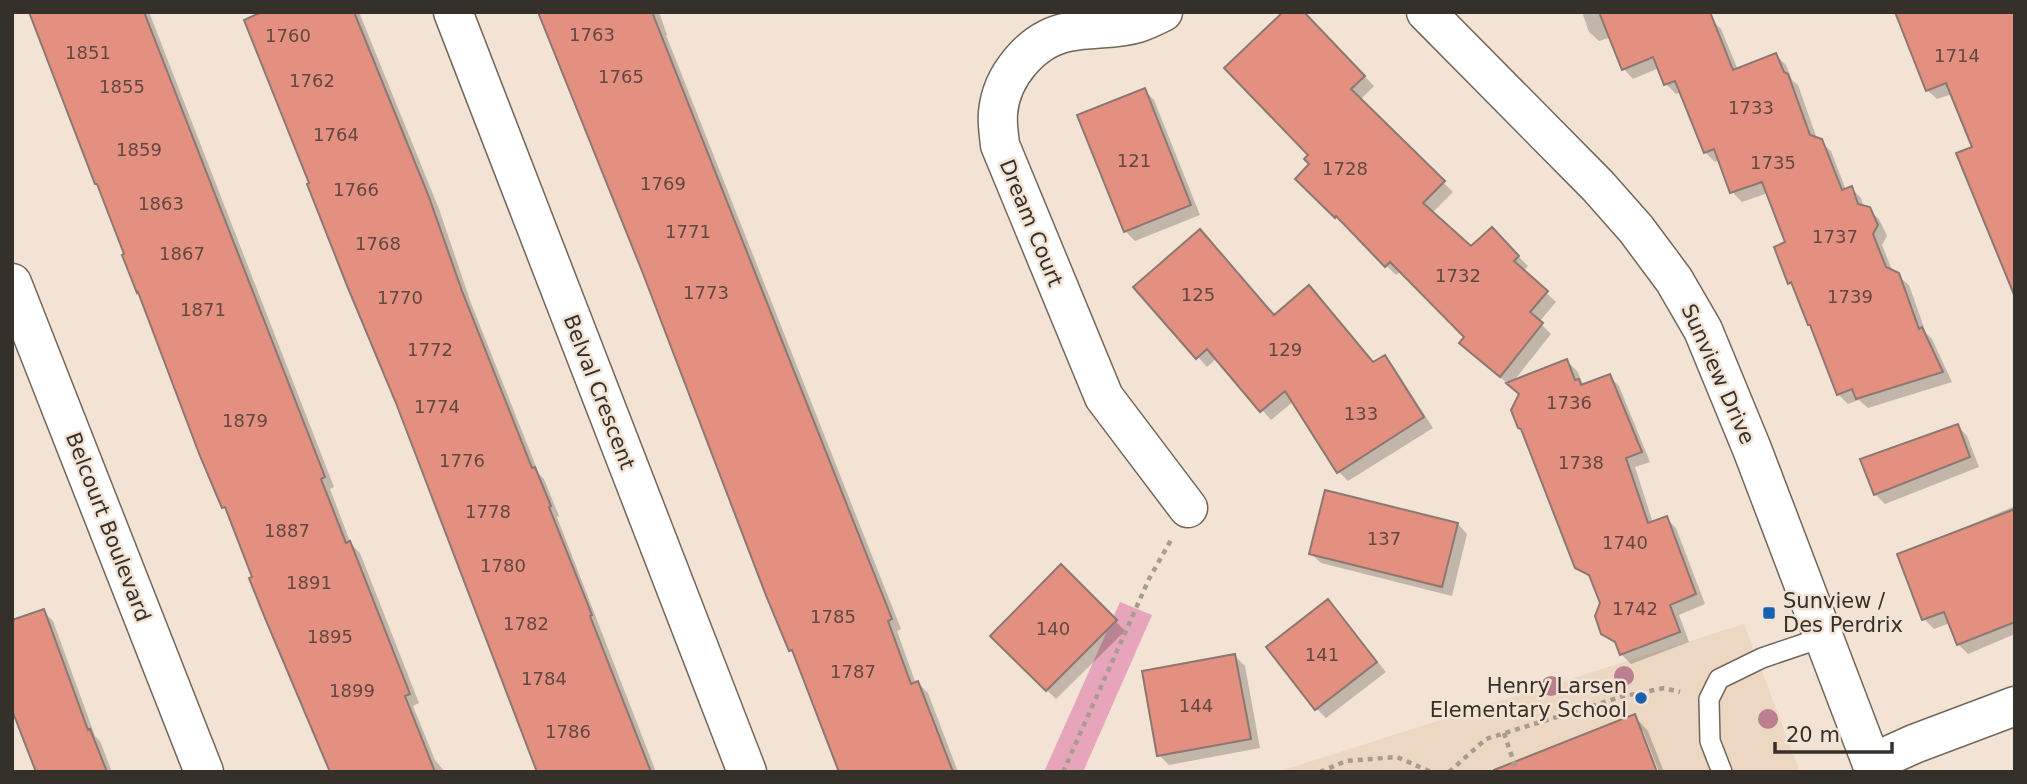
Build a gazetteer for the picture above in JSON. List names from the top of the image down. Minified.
{"streets":{"street":["Dream Court","Sunview Drive","Belval Crescent","Belcourt Boulevard"]},"places":{"transit":["Sunview / Des Perdrix"],"other":["Henry Larsen Elementary School"]},"house_numbers":["1763","1760","1851","1714","1765","1762","1855","1733","1764","1859","121","1735","1728","1769","1766","1863","1771","1737","1768","1867","1732","1773","125","1739","1770","1871","1772","129","1736","1774","133","1879","1776","1738","1778","1887","137","1740","1780","1891","1742","1785","1782","140","1895","141","1787","1784","1899","144","1786"],"scale_bar":"20 m"}
